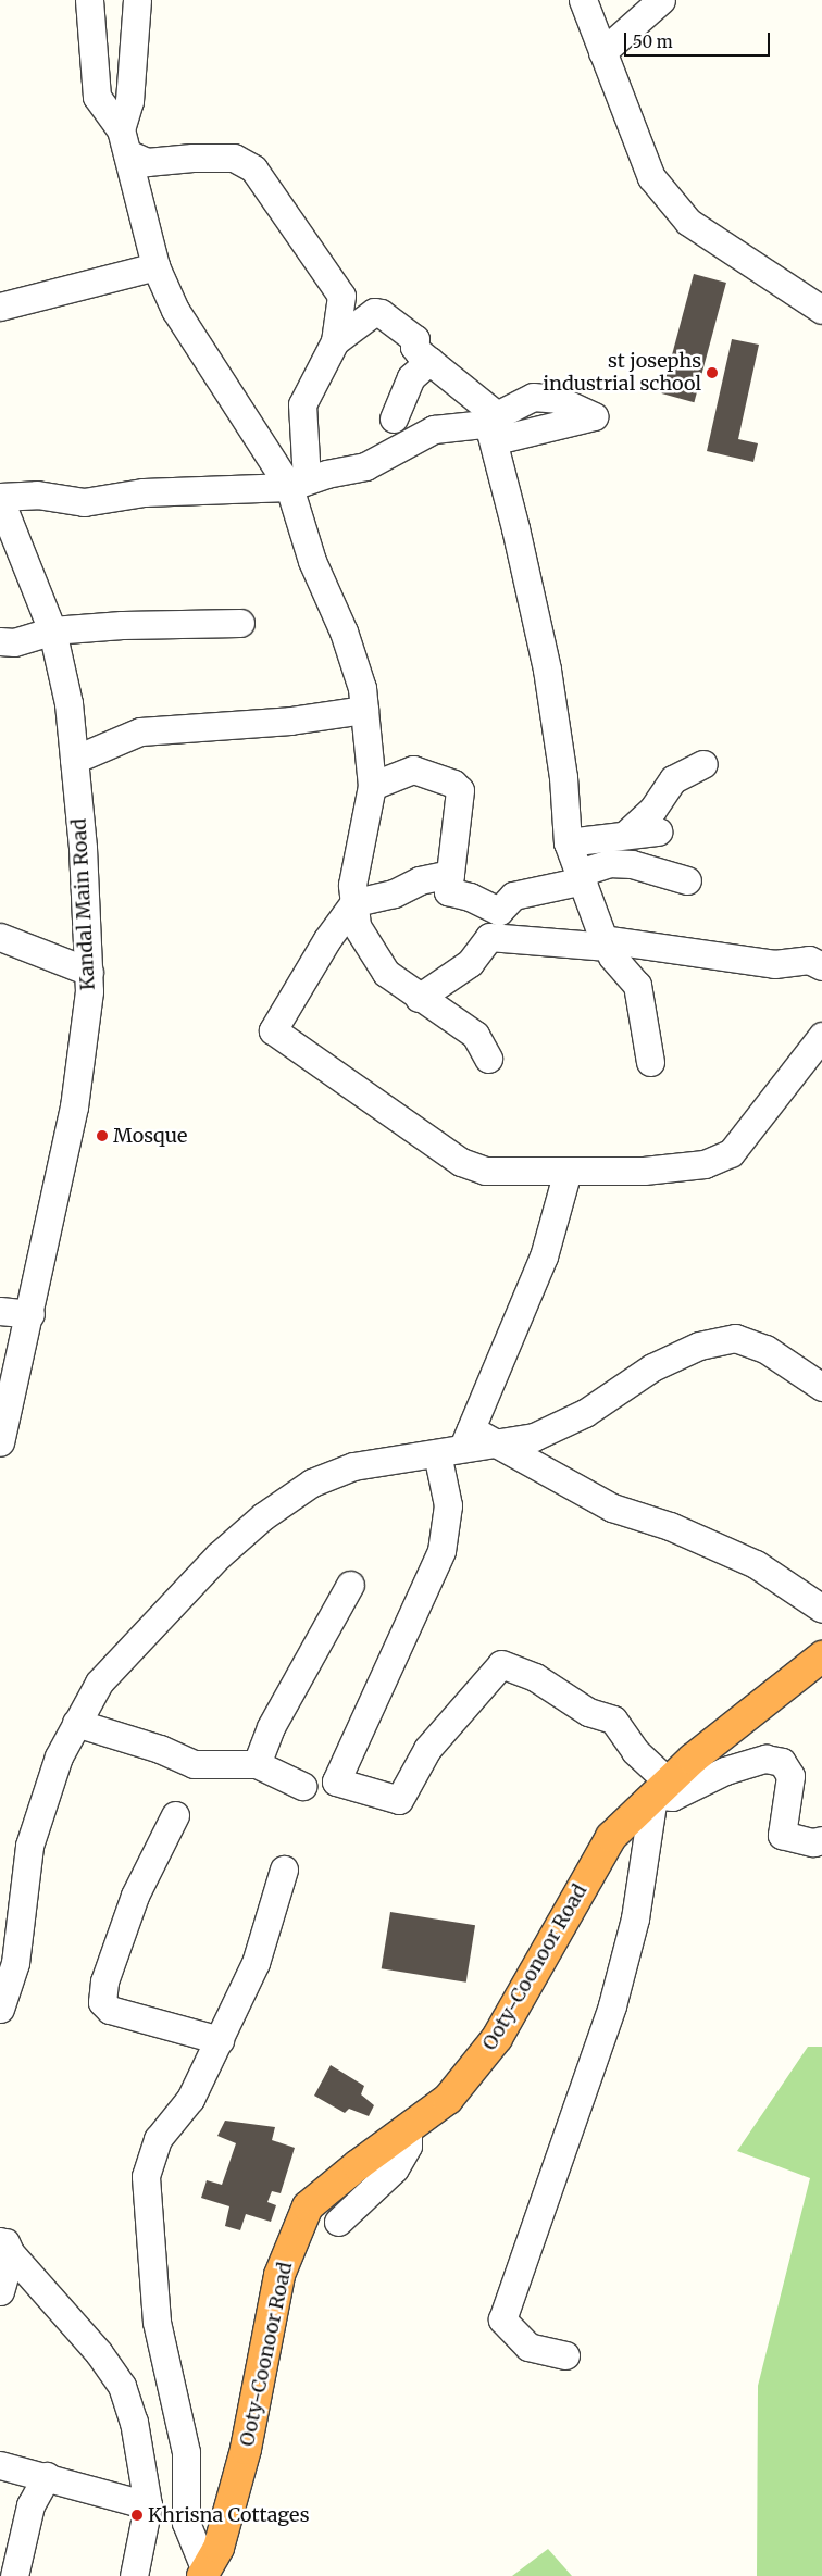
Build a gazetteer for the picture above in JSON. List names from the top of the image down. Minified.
{"streets":{"highway":["Ooty-Coonoor Road"],"street":["Kandal Main Road"]},"places":["st josephs industrial school","Mosque","Khrisna Cottages"],"scale_bar":"50 m"}
